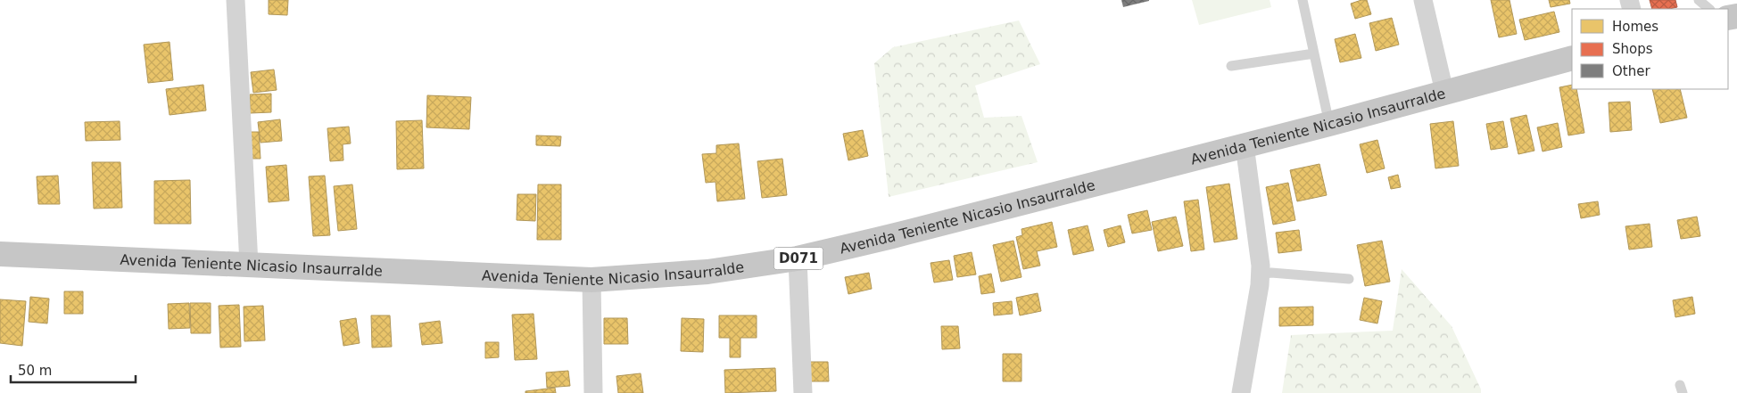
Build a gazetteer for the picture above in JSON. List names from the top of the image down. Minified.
{"streets":{"main road":["Avenida Teniente Nicasio Insaurralde","D071"]},"legend":["Homes","Shops","Other"],"scale_bar":"50 m"}
